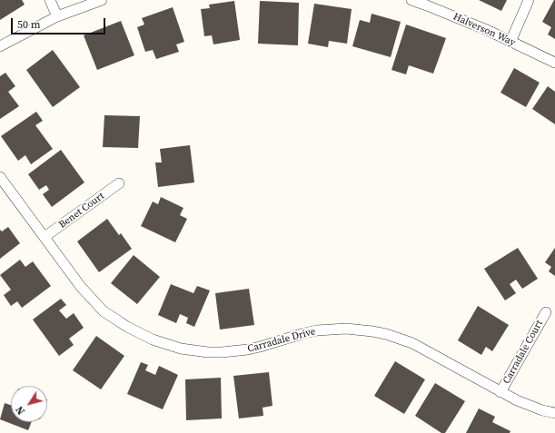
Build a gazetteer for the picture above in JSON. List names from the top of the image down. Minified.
{"streets":{"street":["Halverson Way","Benet Court","Carradale Drive","Carradale Court"]},"crossings":[["Benet Court","Carradale Drive"],["Carradale Drive","Carradale Court"]],"scale_bar":"50 m","north":"bottom left"}
